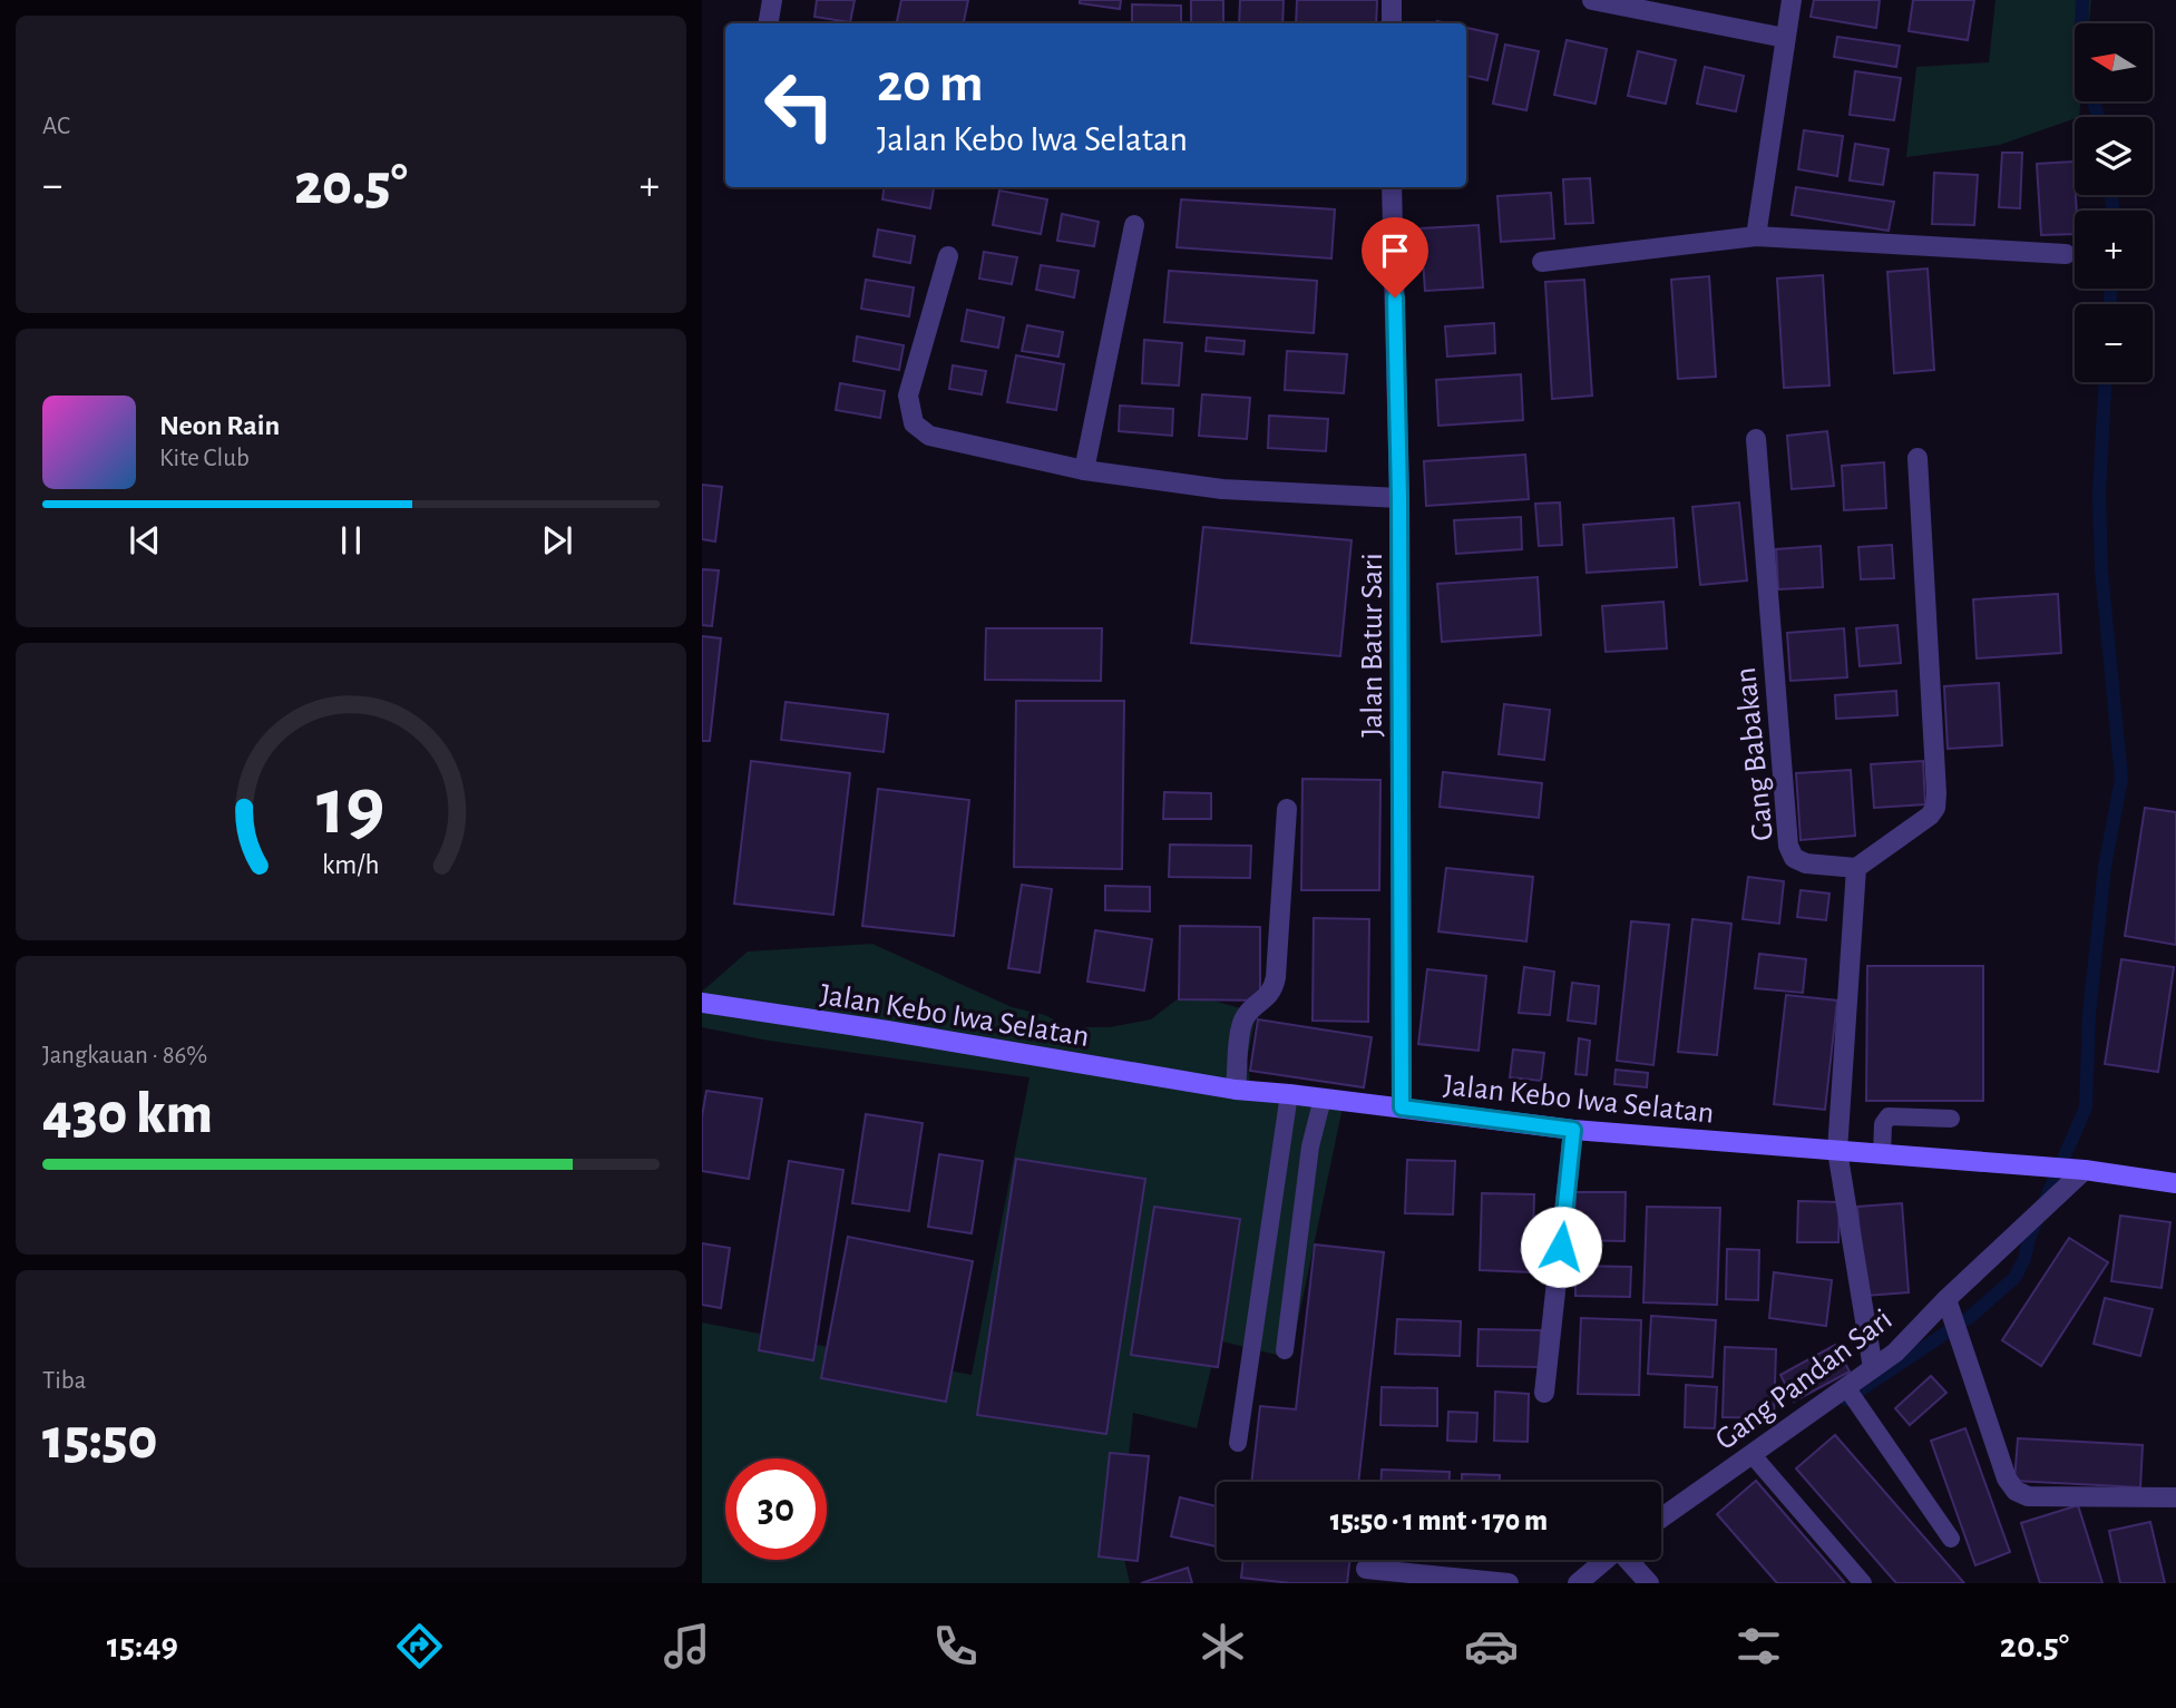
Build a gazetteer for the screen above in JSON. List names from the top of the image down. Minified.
{"streets":{"street":["Jalan Batur Sari","Gang Babakan","Jalan Kebo Iwa Selatan","Gang Pandan Sari"]},"crossings":[["Jalan Batur Sari","Jalan Kebo Iwa Selatan"],["Jalan Kebo Iwa Selatan","Gang Pandan Sari"]],"north":"left","page":{"tile":["AC",["Jangkauan · 86%","430 km"],["Tiba","15:50"]],"map_buttons":["+","−"],"turn":["20 m","Jalan Kebo Iwa Selatan"],"heat":["−","20.5°","+"],"song":["Neon Rain","Kite Club"],"limit":"30","trip":"15:50 · 1 mnt · 170 m","tabs":["15:49","20.5°"],"gauge":["19","km/h"]}}
